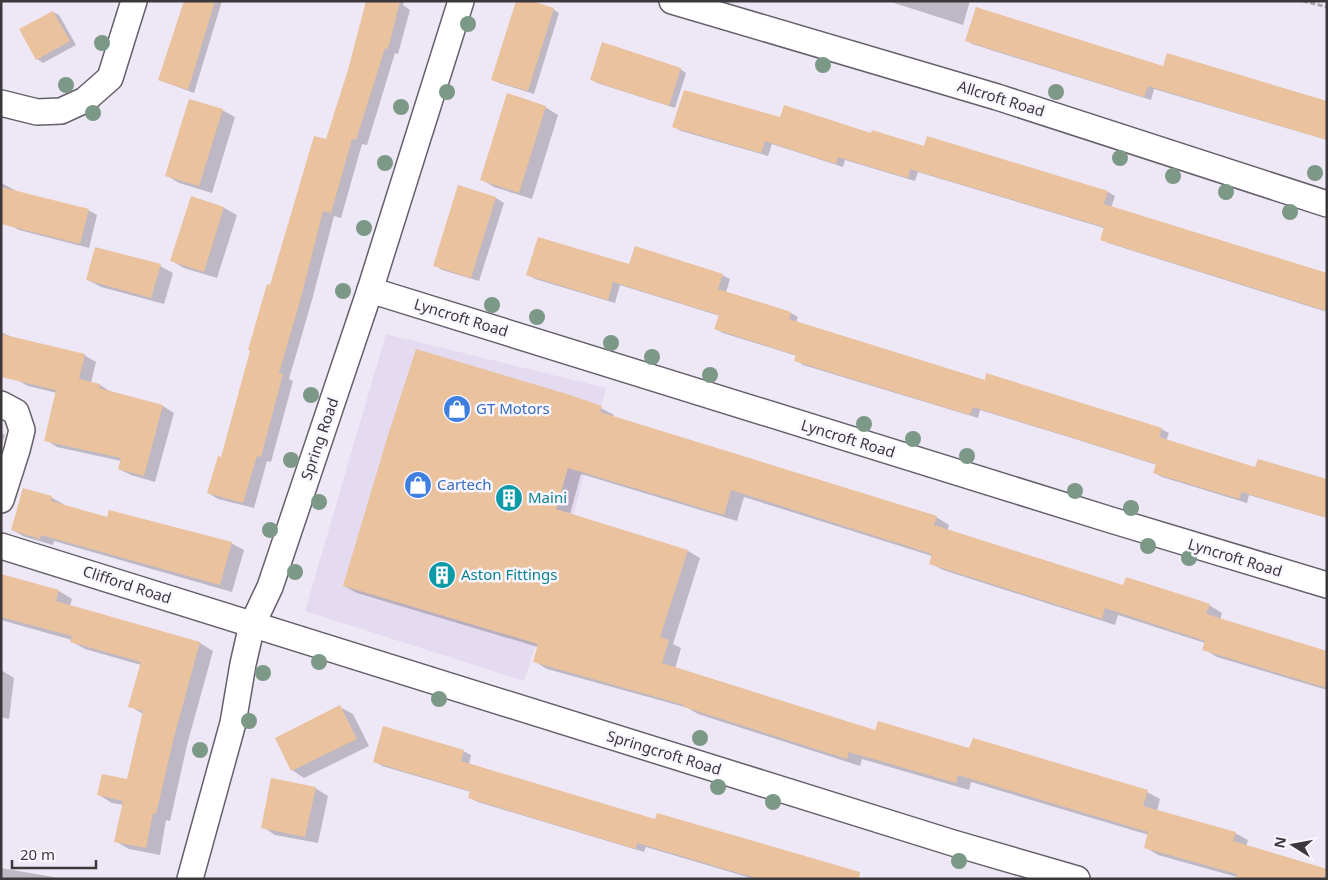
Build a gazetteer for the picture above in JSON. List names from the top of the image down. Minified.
{"streets":{"street":["Allcroft Road","Lyncroft Road","Spring Road","Clifford Road","Springcroft Road"]},"crossings":[["Lyncroft Road","Spring Road"],["Spring Road","Clifford Road"],["Spring Road","Springcroft Road"],["Clifford Road","Springcroft Road"]],"places":{"shop":["GT Motors","Cartech"],"building":["Maini","Aston Fittings"]},"scale_bar":"20 m","north":"left"}
